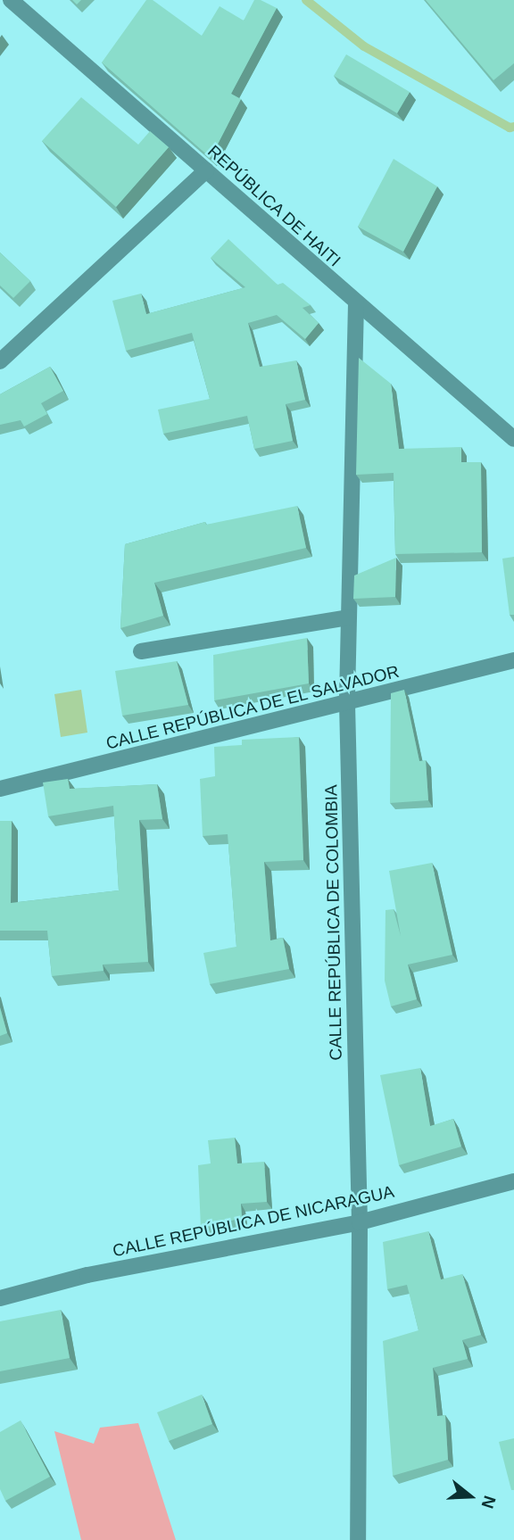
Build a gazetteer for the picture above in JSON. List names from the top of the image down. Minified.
{"streets":{"street":["REPÚBLICA DE HAITI","CALLE REPÚBLICA DE EL SALVADOR","CALLE REPÚBLICA DE COLOMBIA","CALLE REPÚBLICA DE NICARAGUA"]},"crossings":[["REPÚBLICA DE HAITI","CALLE REPÚBLICA DE COLOMBIA"],["CALLE REPÚBLICA DE EL SALVADOR","CALLE REPÚBLICA DE COLOMBIA"],["CALLE REPÚBLICA DE COLOMBIA","CALLE REPÚBLICA DE NICARAGUA"]],"north":"right"}
